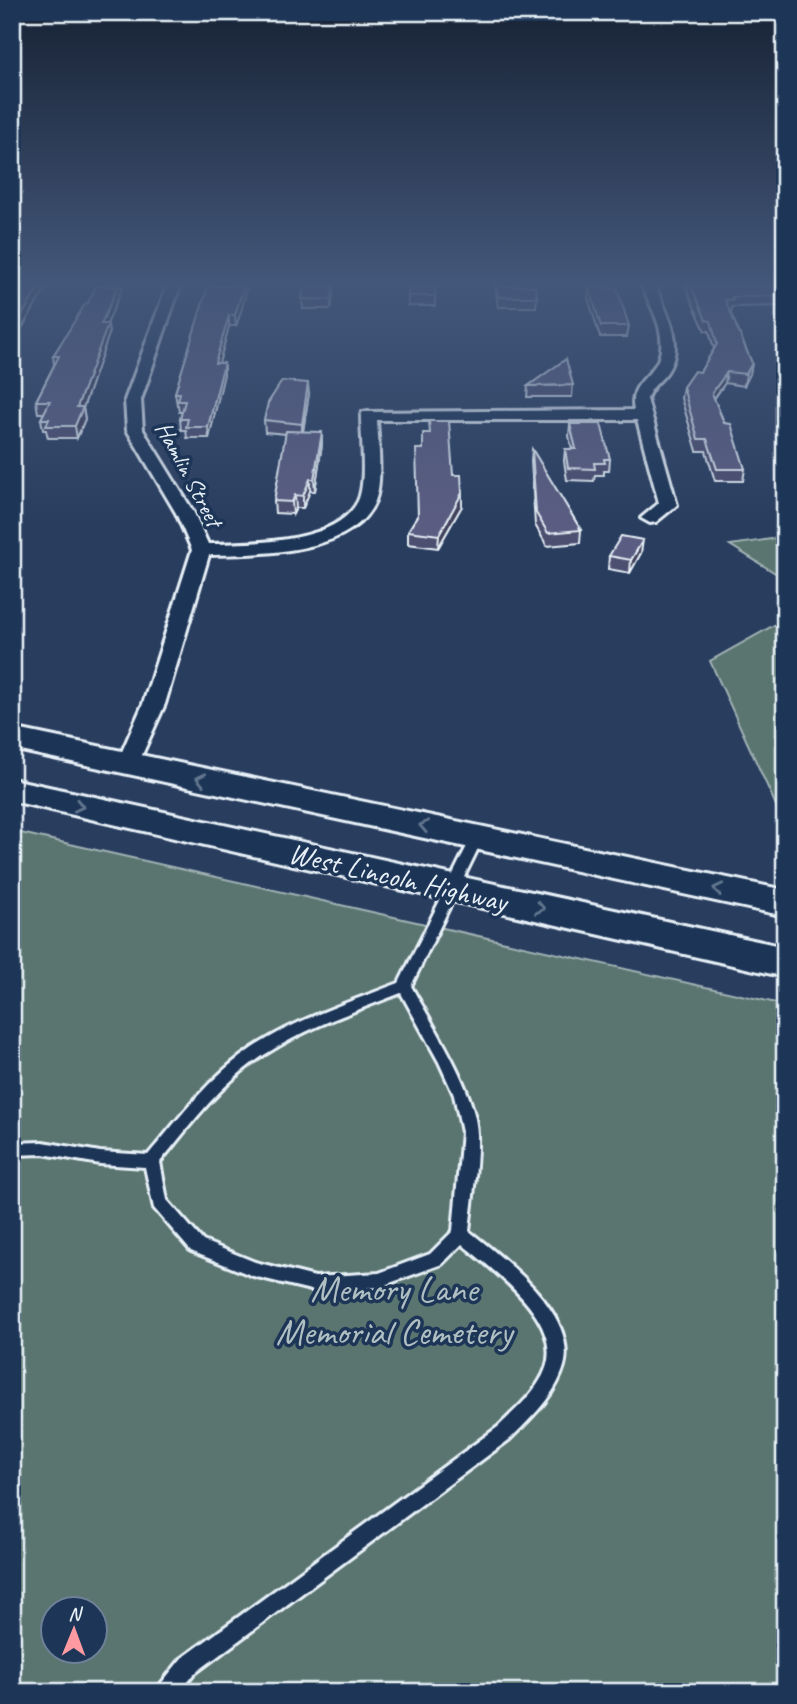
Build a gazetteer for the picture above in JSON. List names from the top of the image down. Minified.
{"streets":{"main road":["West Lincoln Highway"],"street":["Hamlin Street"]},"crossings":[["Hamlin Street","West Lincoln Highway"]],"parks":["Memory Lane Memorial Cemetery"],"north":"top"}
